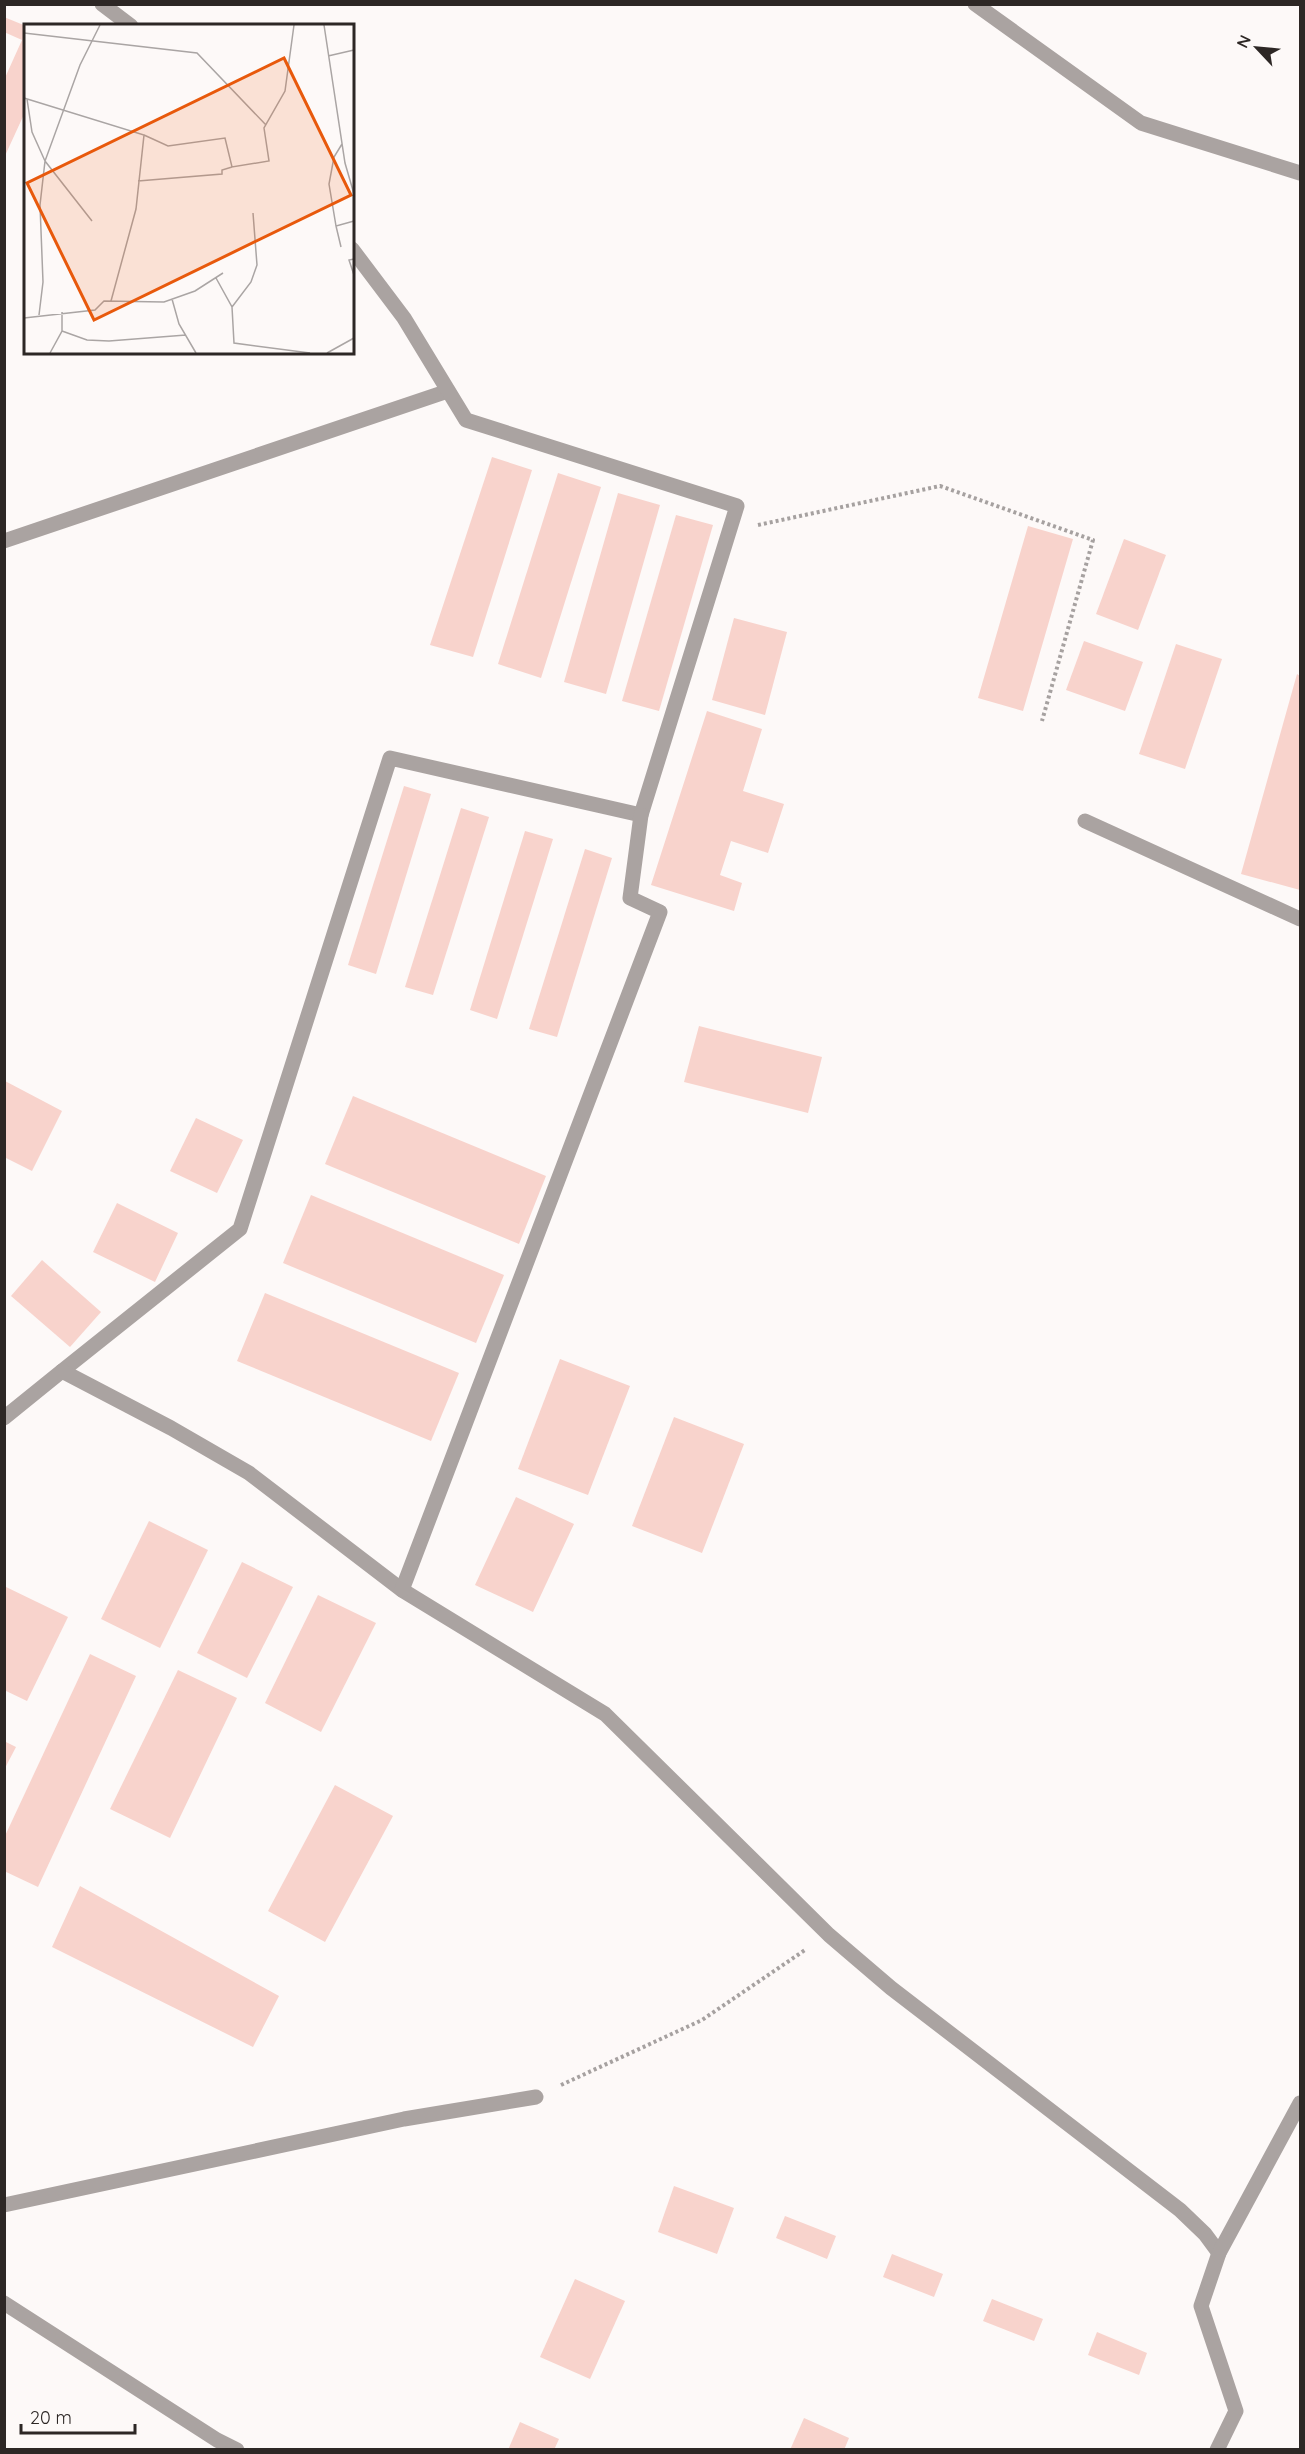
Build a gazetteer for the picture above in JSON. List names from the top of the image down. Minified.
{"scale_bar":"20 m","north":"top left"}
